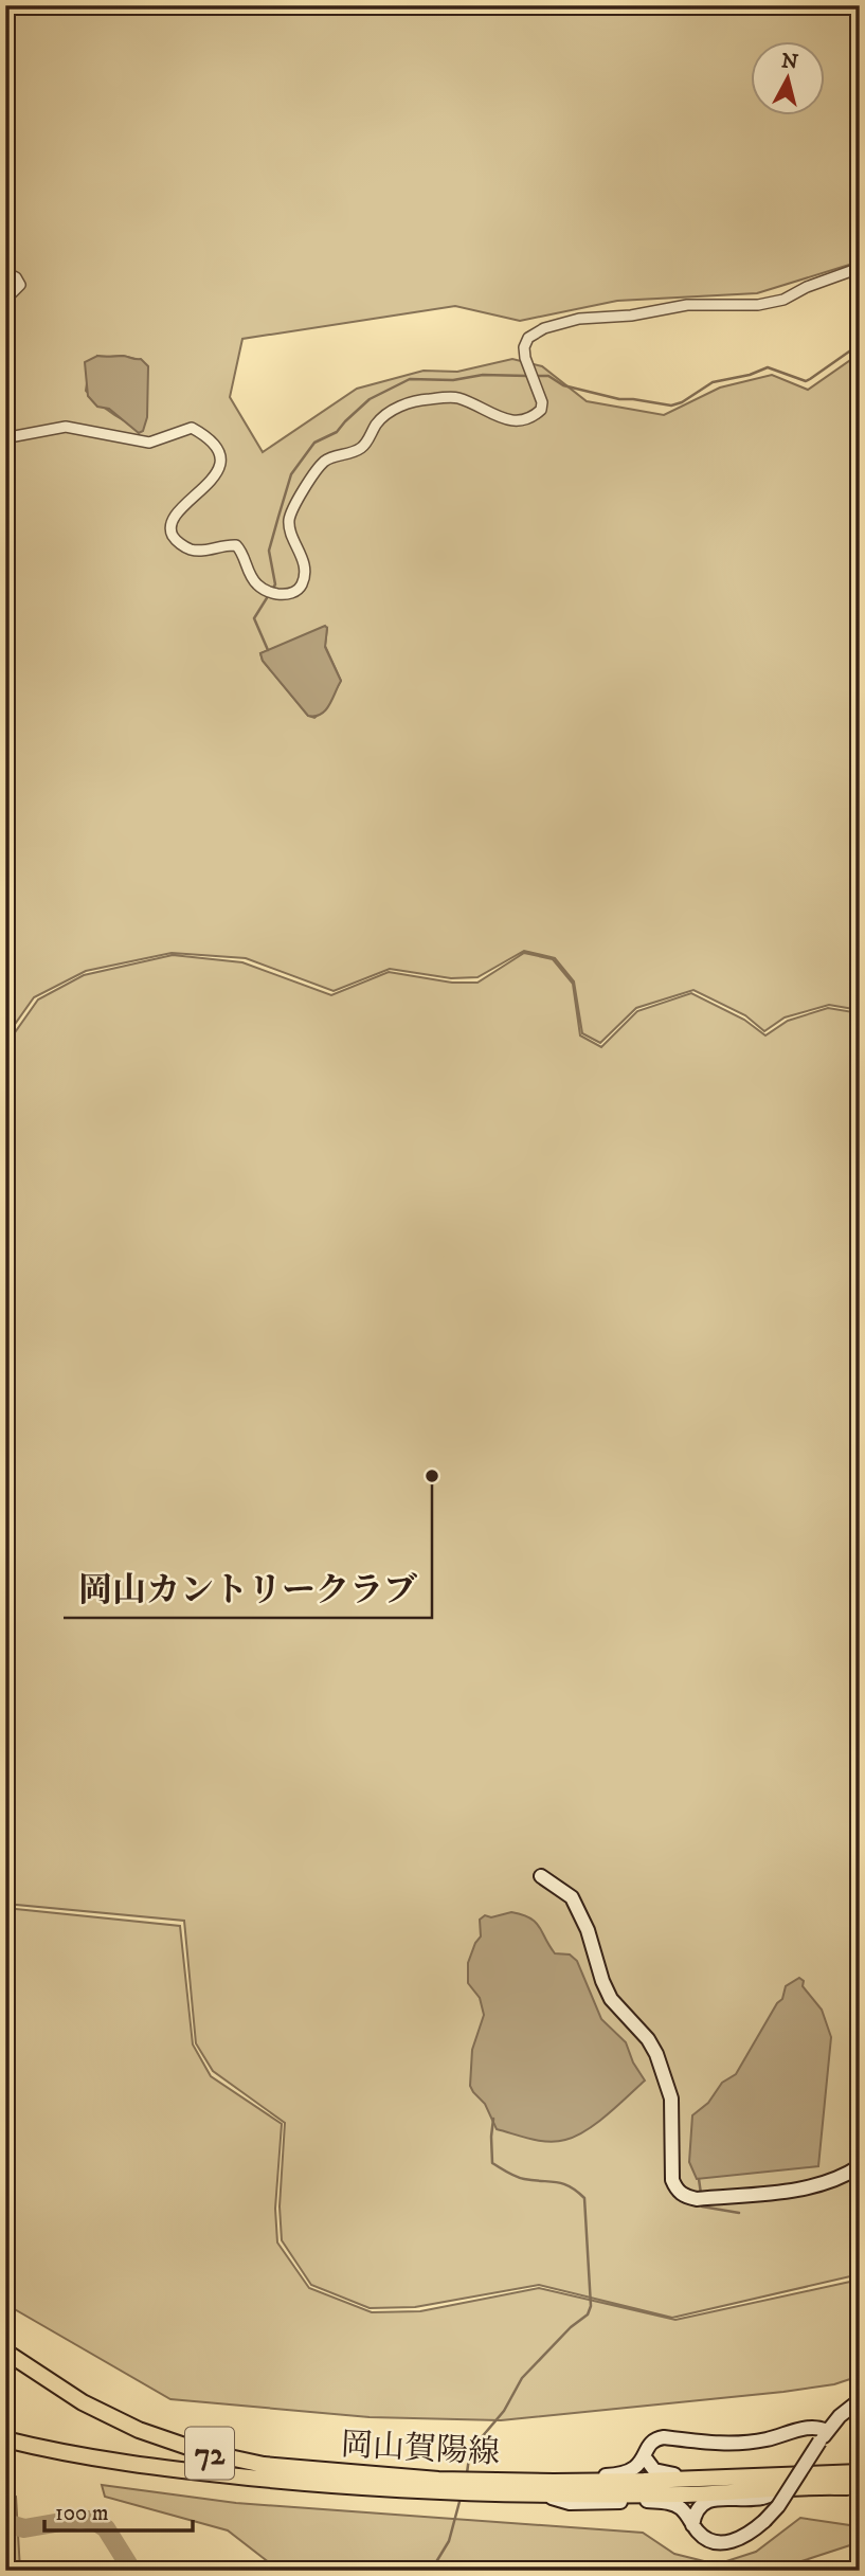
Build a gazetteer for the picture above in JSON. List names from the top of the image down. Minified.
{"streets":{"highway":["72"],"main road":["岡山賀陽線"]},"crossings":[["岡山賀陽線","72"]],"places":["岡山カントリークラブ"],"scale_bar":"100 m","north":"top"}
